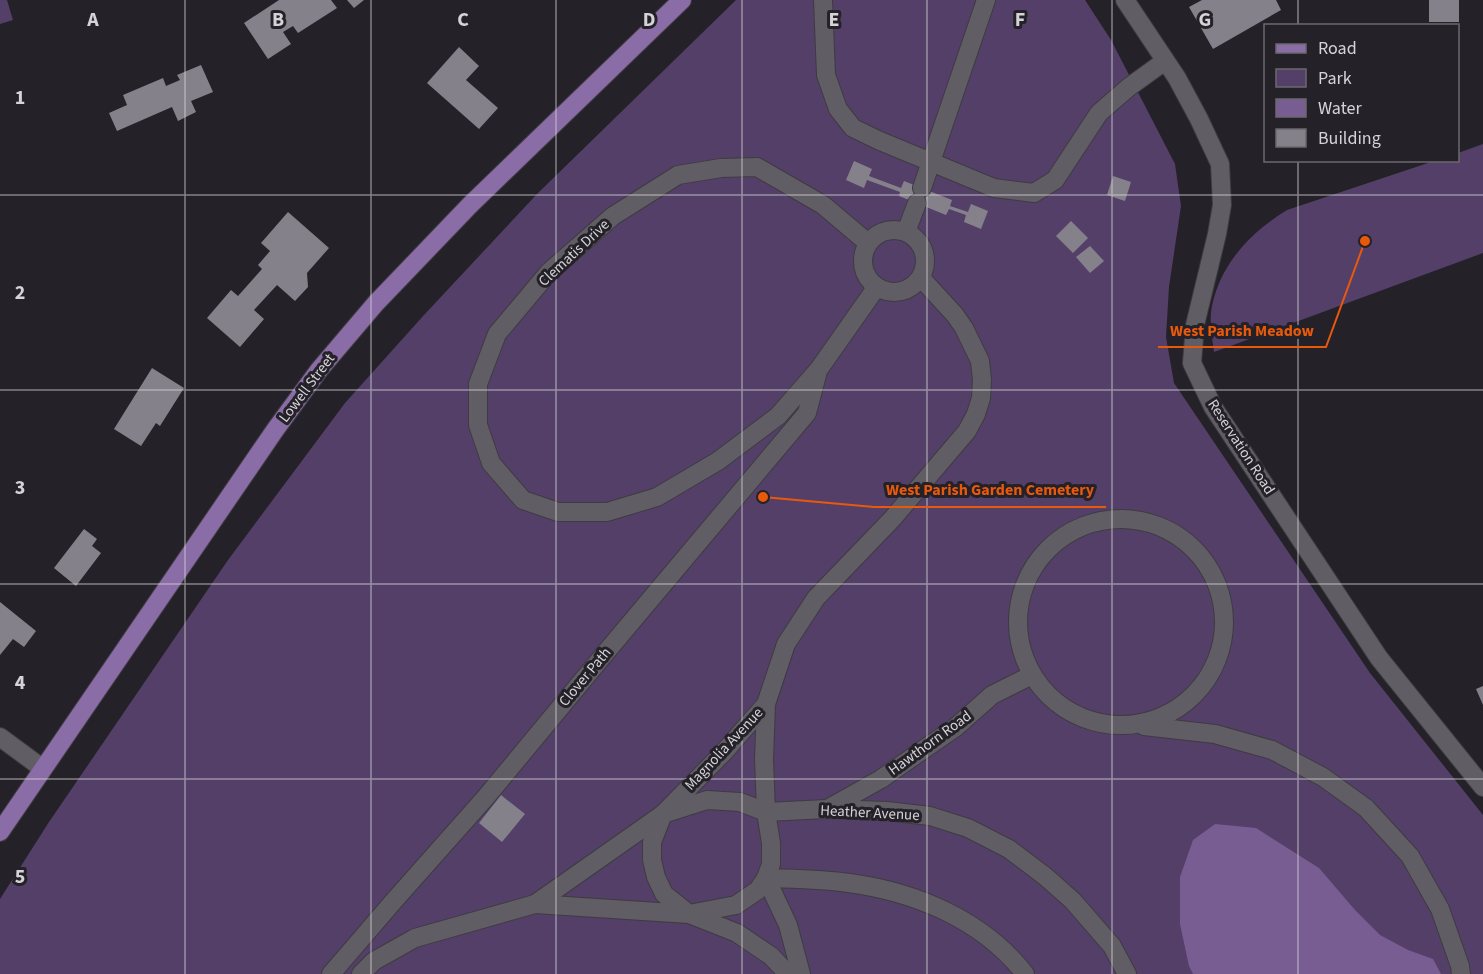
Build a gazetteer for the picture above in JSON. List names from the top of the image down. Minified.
{"streets":{"main road":["Lowell Street"],"street":["Clematis Drive","Reservation Road","Clover Path","Hawthorn Road","Magnolia Avenue","Heather Avenue"]},"crossings":[["Clematis Drive","Clover Path"],["Clematis Drive","Magnolia Avenue"],["Hawthorn Road","Heather Avenue"],["Magnolia Avenue","Heather Avenue"]],"places":["West Parish Meadow","West Parish Garden Cemetery"],"legend":["Road","Park","Water","Building"],"grid":{"columns":["A","B","C","D","E","F","G"],"rows":["1","2","3","4","5"]}}
